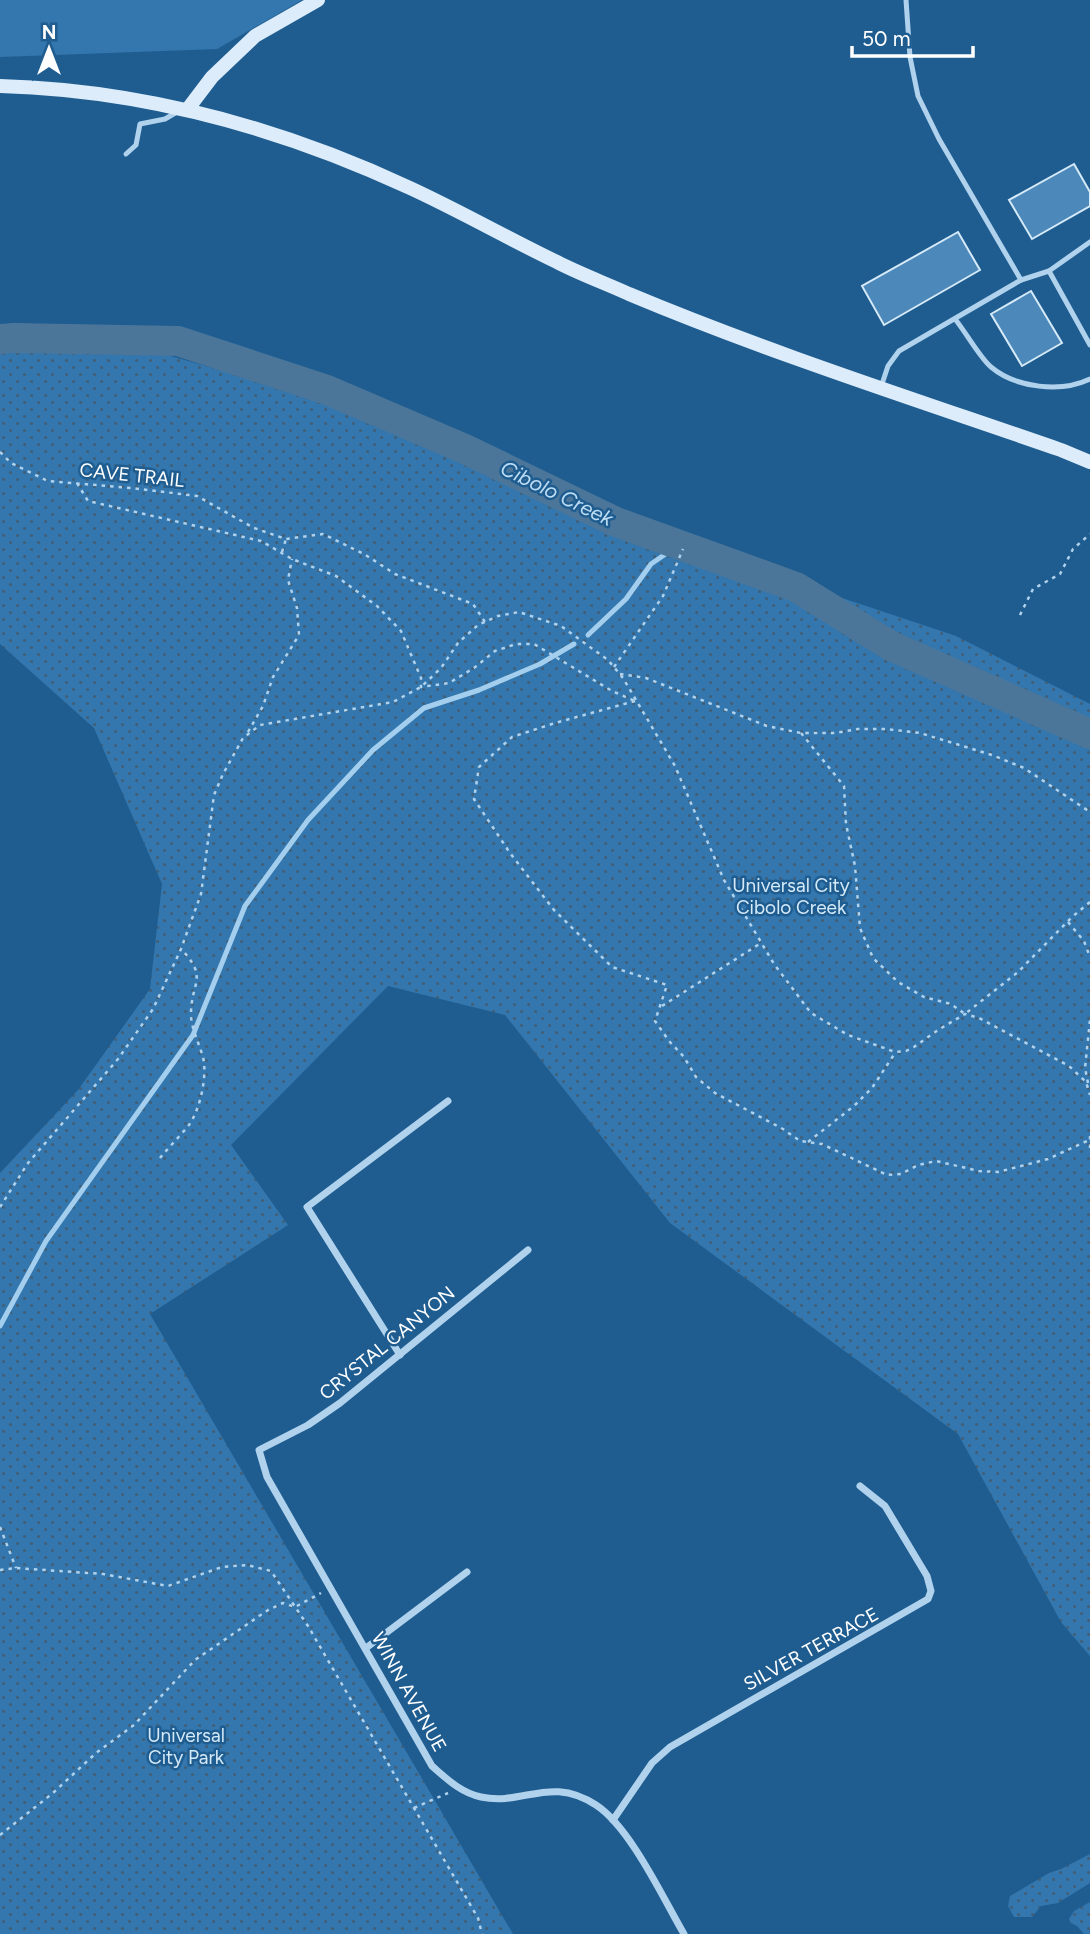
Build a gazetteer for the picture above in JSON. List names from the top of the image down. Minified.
{"streets":{"street":["CRYSTAL CANYON","SILVER TERRACE","WINN AVENUE"],"path":["CAVE TRAIL"]},"crossings":[["CRYSTAL CANYON","WINN AVENUE"],["SILVER TERRACE","WINN AVENUE"]],"water":["Cibolo Creek"],"parks":["Universal City Cibolo Creek","Universal City Park"],"scale_bar":"50 m","north":"top"}
